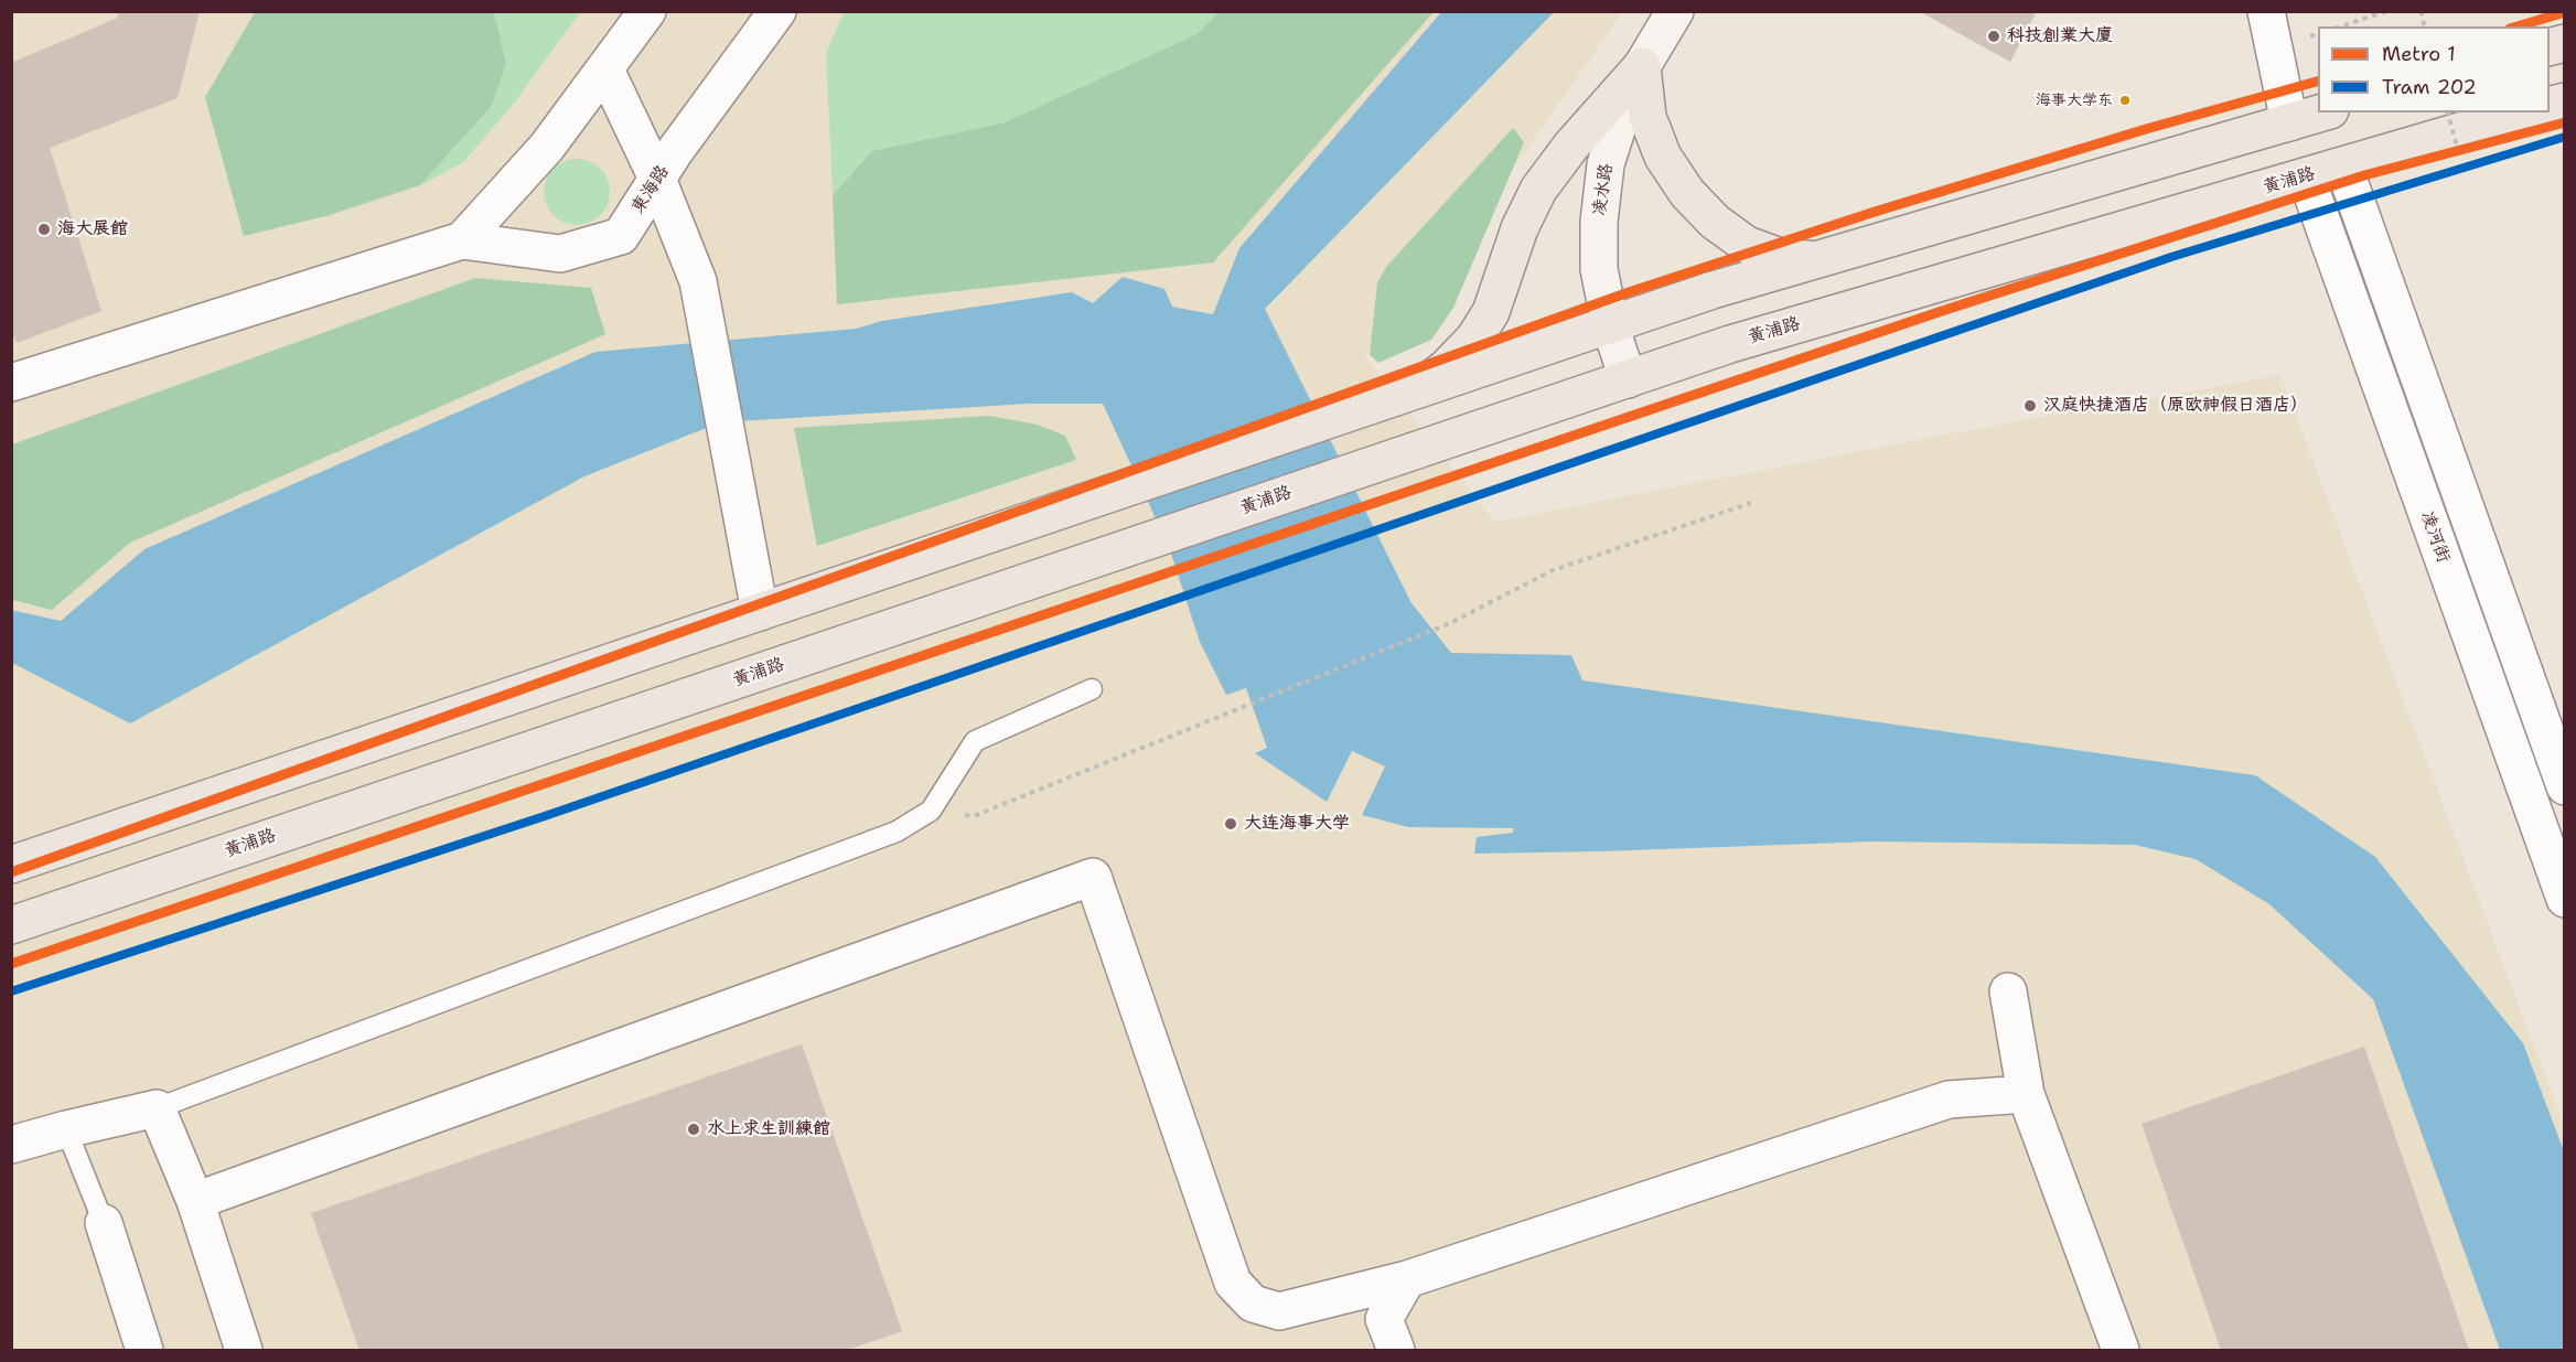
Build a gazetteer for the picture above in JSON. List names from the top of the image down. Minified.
{"streets":{"highway":["黄浦路"],"main road":["凌水路"],"street":["東海路","凌河街"]},"crossings":[["黄浦路","凌水路"],["黄浦路","凌河街"]],"places":["科技創業大廈","海事大学东","海大展館","汉庭快捷酒店（原欧神假日酒店）","大连海事大学","水上求生訓練館"],"lines":["metro line 1","tram line 202"],"legend":["Metro 1","Tram 202"]}
